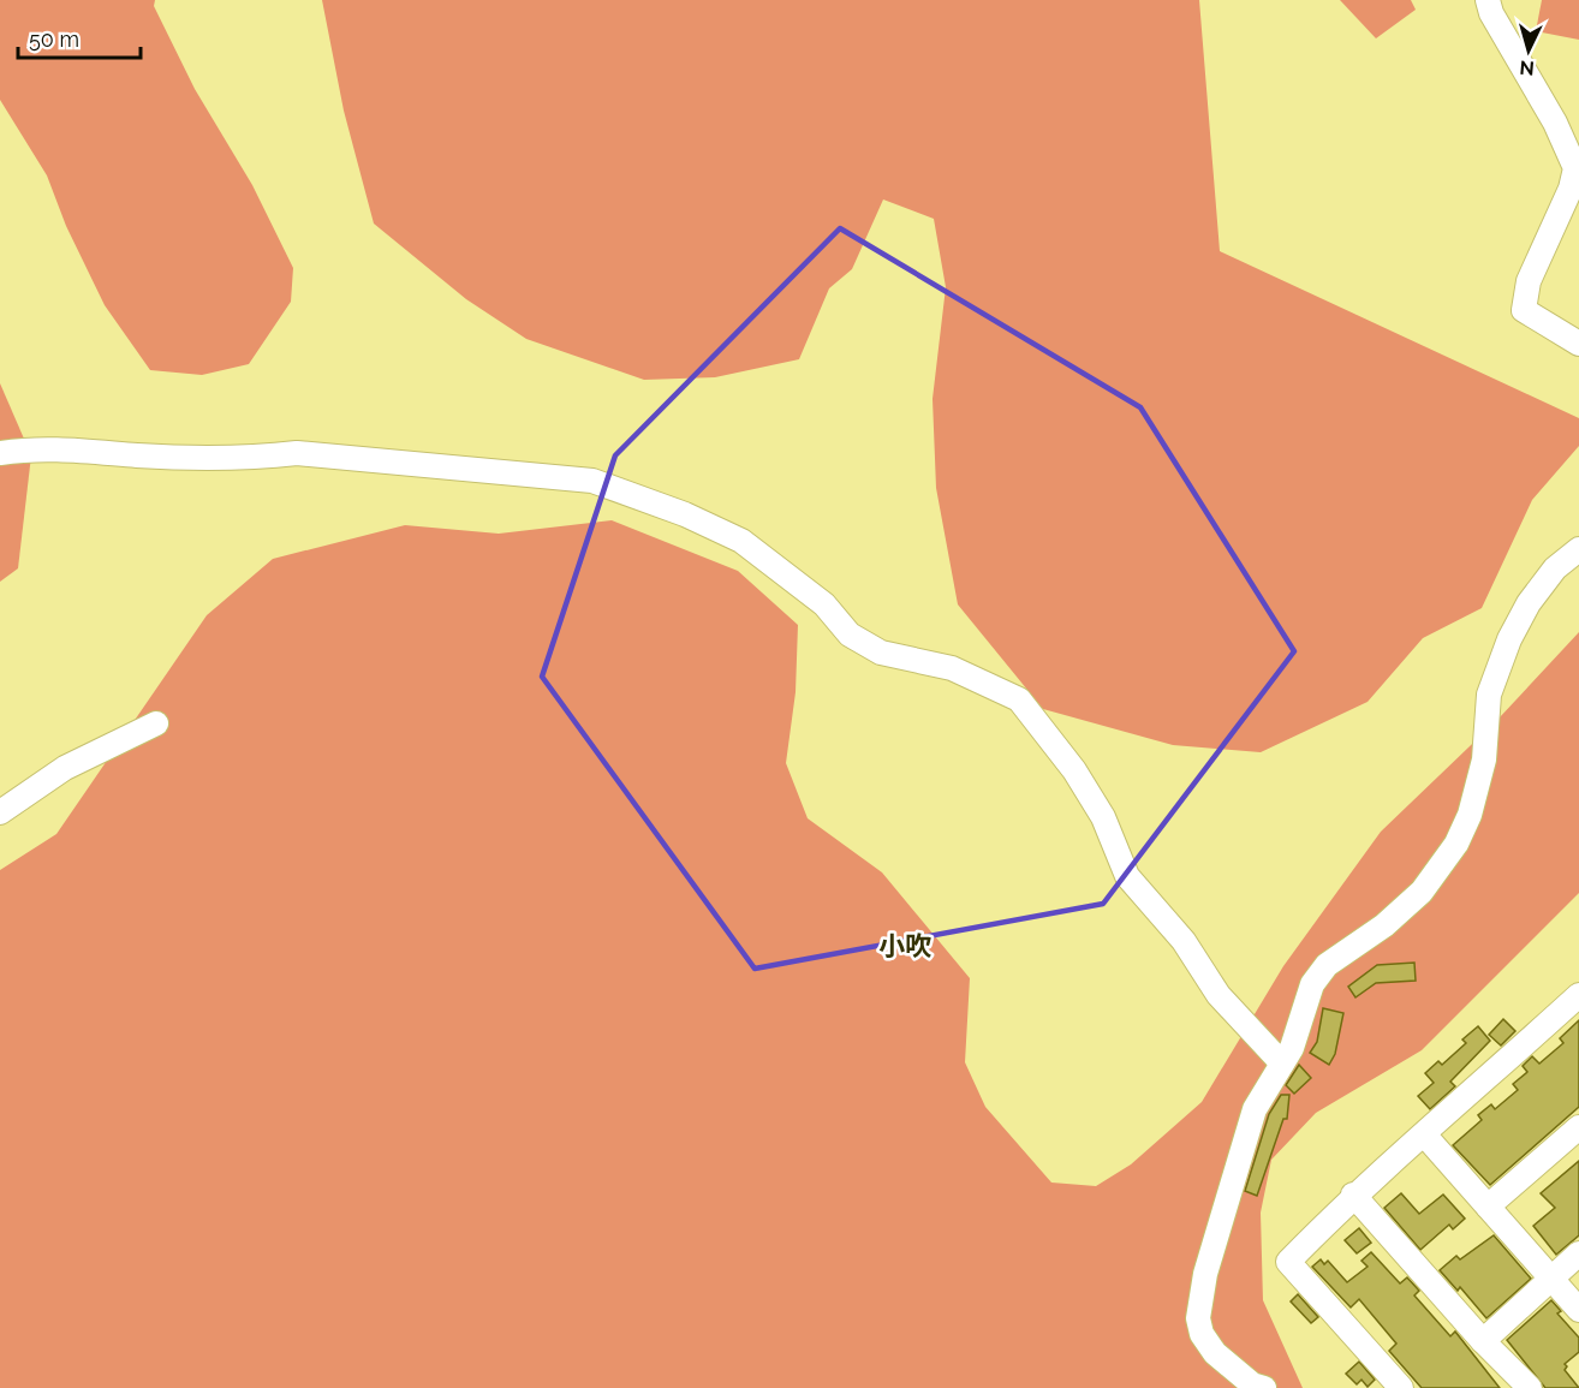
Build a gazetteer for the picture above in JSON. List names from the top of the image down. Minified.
{"districts":["小吹"],"scale_bar":"50 m","north":"bottom"}
